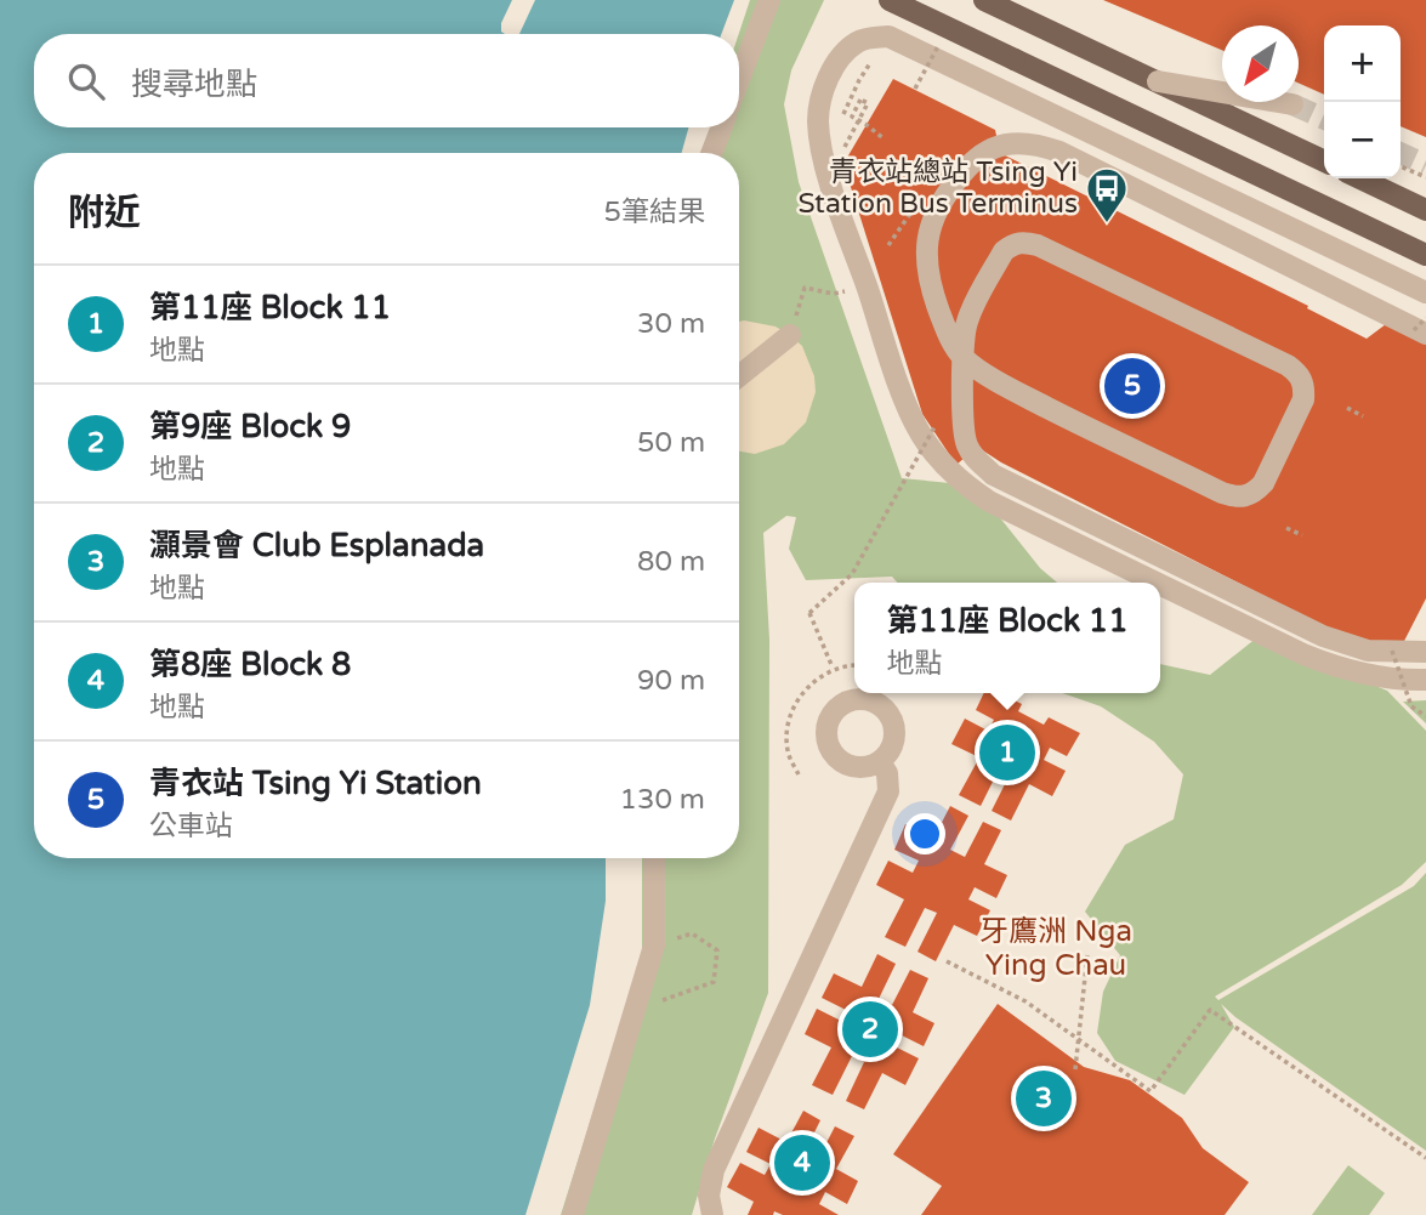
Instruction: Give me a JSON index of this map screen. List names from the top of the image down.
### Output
{
  "districts": ["牙鷹洲 Nga Ying Chau"],
  "places": {
    "bus stop": ["青衣站總站 Tsing Yi Station Bus Terminus"]
  },
  "north": "bottom left",
  "page": {
    "map_buttons": ["+", "−"],
    "search": "搜尋地點",
    "heading": ["附近", "5筆結果"],
    "list": [
      {
        "mark": "1",
        "name": "第11座 Block 11",
        "note": "地點",
        "value": "30 m"
      },
      {
        "mark": "2",
        "name": "第9座 Block 9",
        "note": "地點",
        "value": "50 m"
      },
      {
        "mark": "3",
        "name": "灝景會 Club Esplanada",
        "note": "地點",
        "value": "80 m"
      },
      {
        "mark": "4",
        "name": "第8座 Block 8",
        "note": "地點",
        "value": "90 m"
      },
      {
        "mark": "5",
        "name": "青衣站 Tsing Yi Station",
        "note": "公車站",
        "value": "130 m"
      }
    ],
    "pins": [
      "5",
      "1",
      "2",
      "3",
      "4"
    ],
    "popup": ["第11座 Block 11", "地點"]
  }
}
